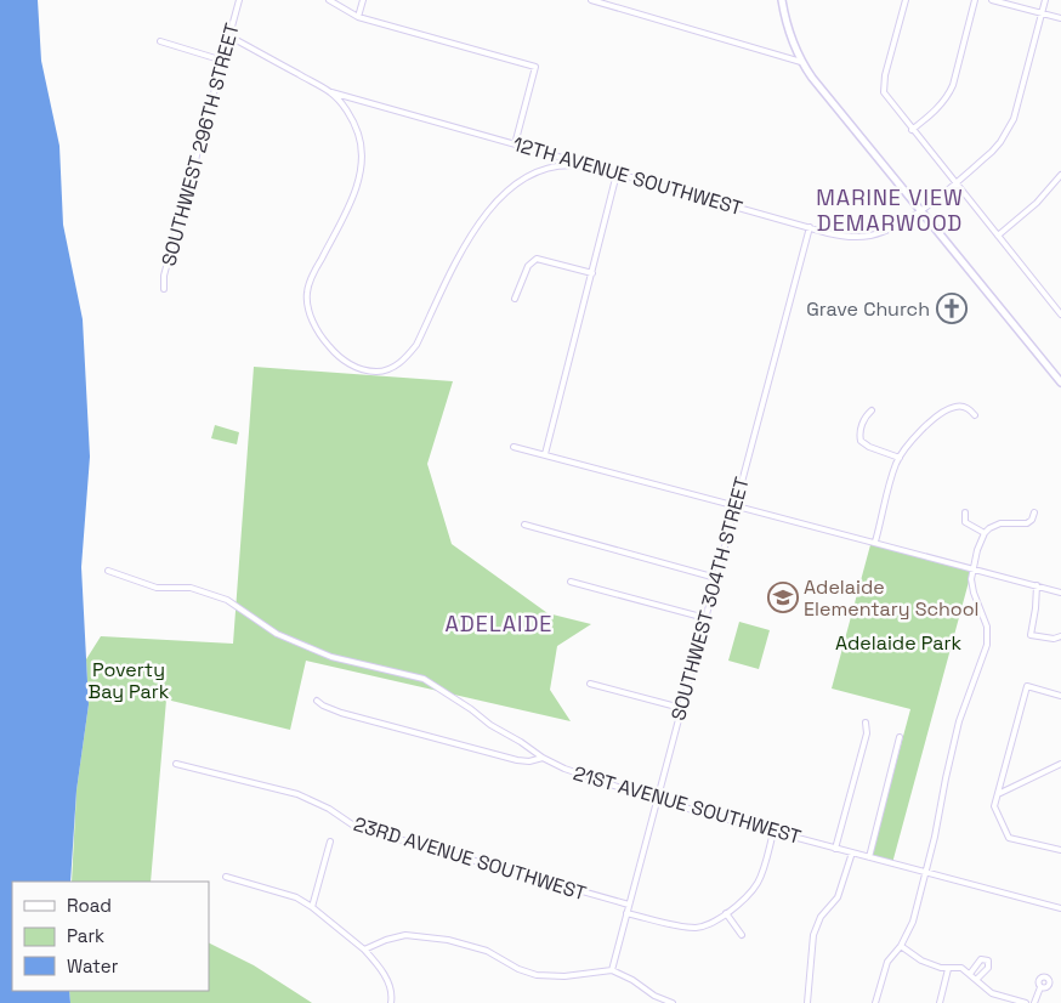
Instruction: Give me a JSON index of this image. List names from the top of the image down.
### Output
{
  "streets": {
    "street": [
      "SOUTHWEST 296TH STREET",
      "12TH AVENUE SOUTHWEST",
      "SOUTHWEST 304TH STREET",
      "21ST AVENUE SOUTHWEST",
      "23RD AVENUE SOUTHWEST"
    ]
  },
  "crossings": [
    ["12TH AVENUE SOUTHWEST", "SOUTHWEST 304TH STREET"],
    ["SOUTHWEST 304TH STREET", "21ST AVENUE SOUTHWEST"],
    ["SOUTHWEST 304TH STREET", "23RD AVENUE SOUTHWEST"]
  ],
  "districts": ["MARINE VIEW DEMARWOOD", "ADELAIDE"],
  "parks": ["Adelaide Park", "Poverty Bay Park"],
  "places": {
    "church": ["Grave Church"],
    "school or university": ["Adelaide Elementary School"]
  },
  "legend": ["Road", "Park", "Water"]
}
